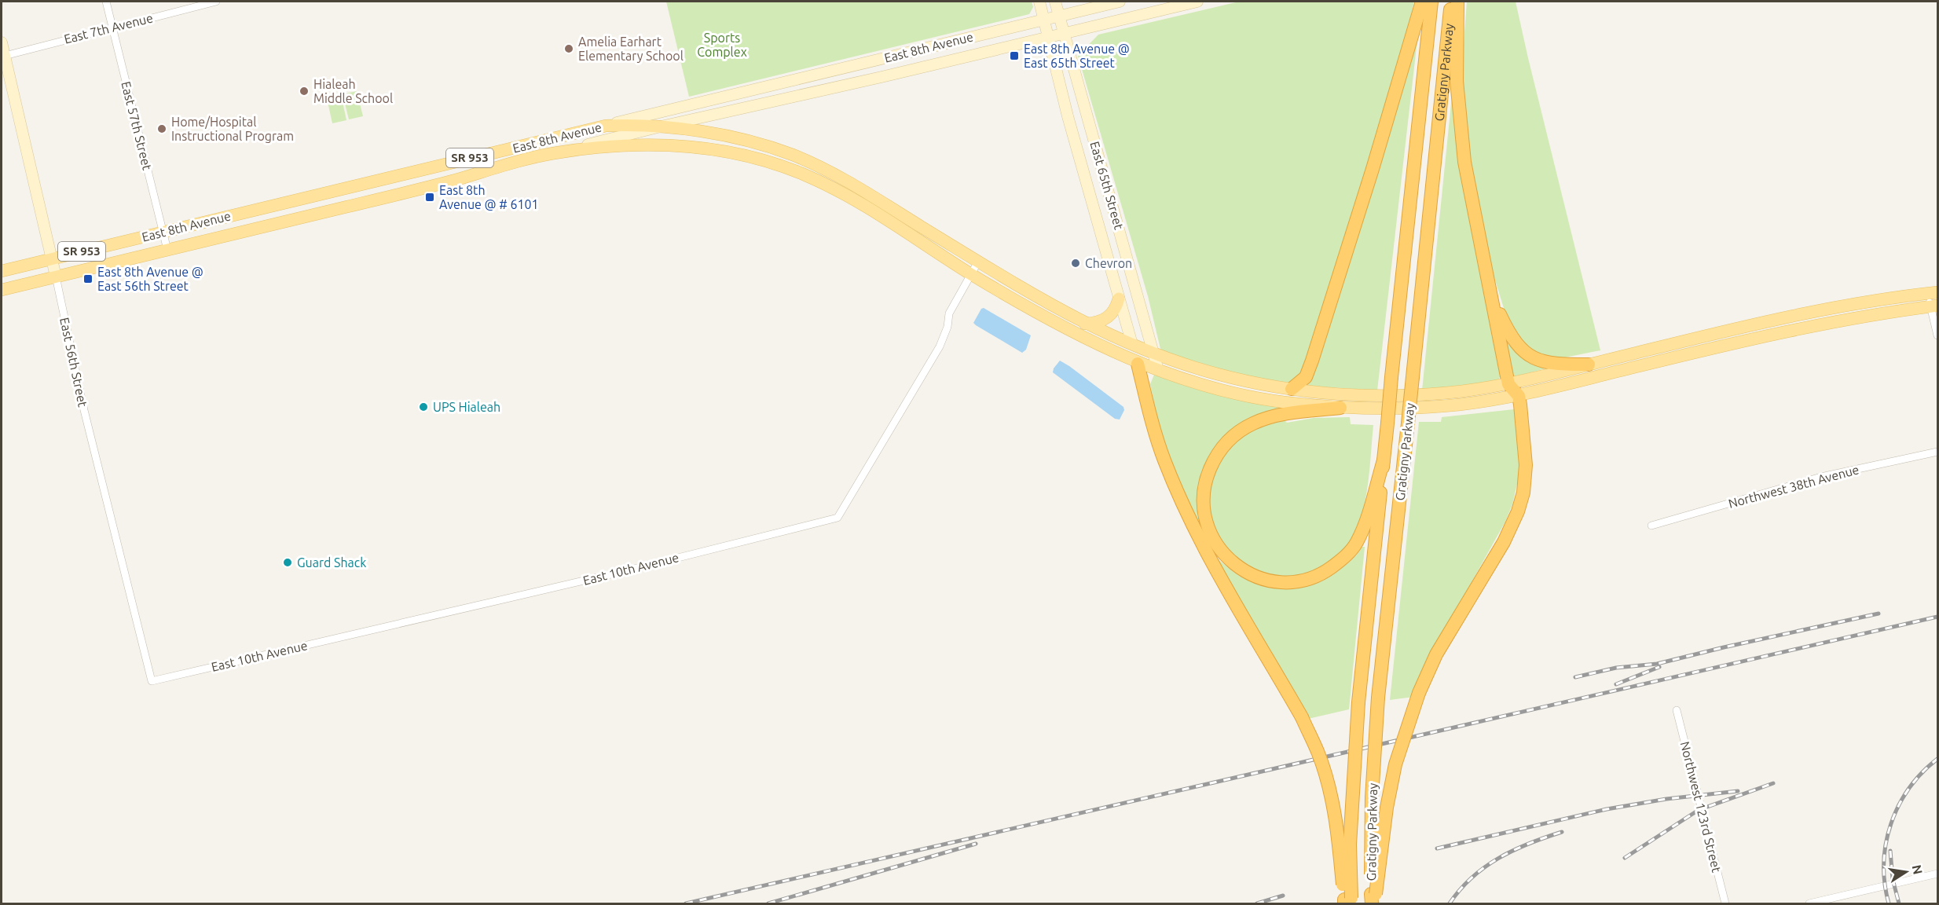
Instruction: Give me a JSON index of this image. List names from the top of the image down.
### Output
{
  "streets": {
    "highway": ["Gratigny Parkway"],
    "main road": [
      "East 8th Avenue",
      "SR 953",
      "East 65th Street",
      "East 56th Street"
    ],
    "street": [
      "East 7th Avenue",
      "East 57th Street",
      "Northwest 38th Avenue",
      "East 10th Avenue",
      "Northwest 123rd Street"
    ]
  },
  "crossings": [
    ["East 7th Avenue", "East 57th Street"],
    ["East 7th Avenue", "East 56th Street"],
    ["East 8th Avenue", "East 57th Street"],
    ["East 8th Avenue", "SR 953"],
    ["East 8th Avenue", "East 65th Street"],
    ["East 8th Avenue", "East 56th Street"],
    ["SR 953", "East 65th Street"],
    ["East 56th Street", "East 10th Avenue"]
  ],
  "parks": ["Sports Complex"],
  "places": {
    "other": [
      "Amelia Earhart Elementary School",
      "Hialeah Middle School",
      "Home/Hospital Instructional Program",
      "Chevron",
      "UPS Hialeah",
      "Guard Shack"
    ],
    "transit": ["East 8th Avenue @ East 65th Street", "East 8th Avenue @ # 6101", "East 8th Avenue @ East 56th Street"]
  },
  "north": "right"
}
